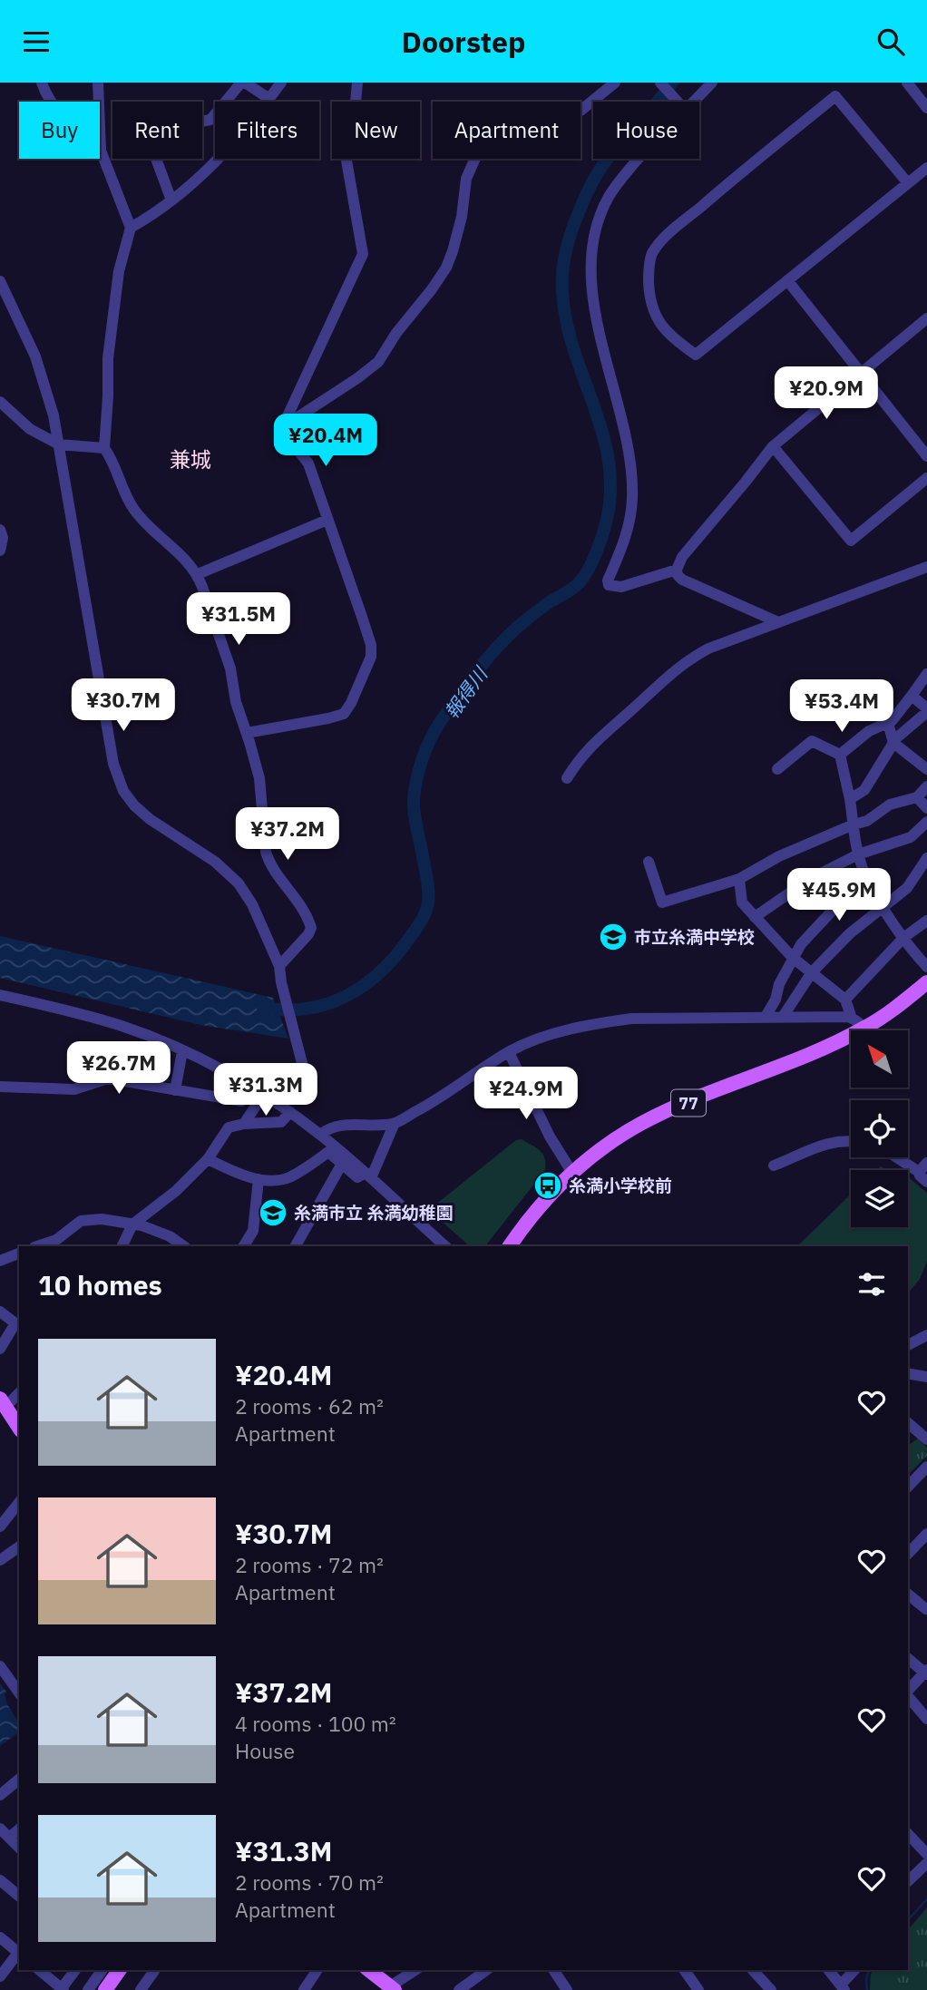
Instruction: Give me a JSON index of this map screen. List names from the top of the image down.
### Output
{
  "streets": {
    "main road": ["77"]
  },
  "districts": ["兼城"],
  "water": ["報得川"],
  "places": {
    "school or university": ["市立糸満中学校", "糸満市立 糸満幼稚園"],
    "bus stop": ["糸満小学校前"]
  },
  "north": "top left",
  "page": {
    "header": "Doorstep",
    "chip": [
      "Buy",
      "Rent",
      "Filters",
      "New",
      "Apartment",
      "House"
    ],
    "price": [
      "¥20.9M",
      "¥20.4M",
      "¥31.5M",
      "¥30.7M",
      "¥53.4M",
      "¥37.2M",
      "¥45.9M",
      "¥26.7M",
      "¥31.3M",
      "¥24.9M"
    ],
    "heading": "10 homes",
    "list": [
      {
        "name": "¥20.4M",
        "note": "2 rooms · 62 m² · Apartment"
      },
      {
        "name": "¥30.7M",
        "note": "2 rooms · 72 m² · Apartment"
      },
      {
        "name": "¥37.2M",
        "note": "4 rooms · 100 m² · House"
      },
      {
        "name": "¥31.3M",
        "note": "2 rooms · 70 m² · Apartment"
      }
    ]
  }
}
